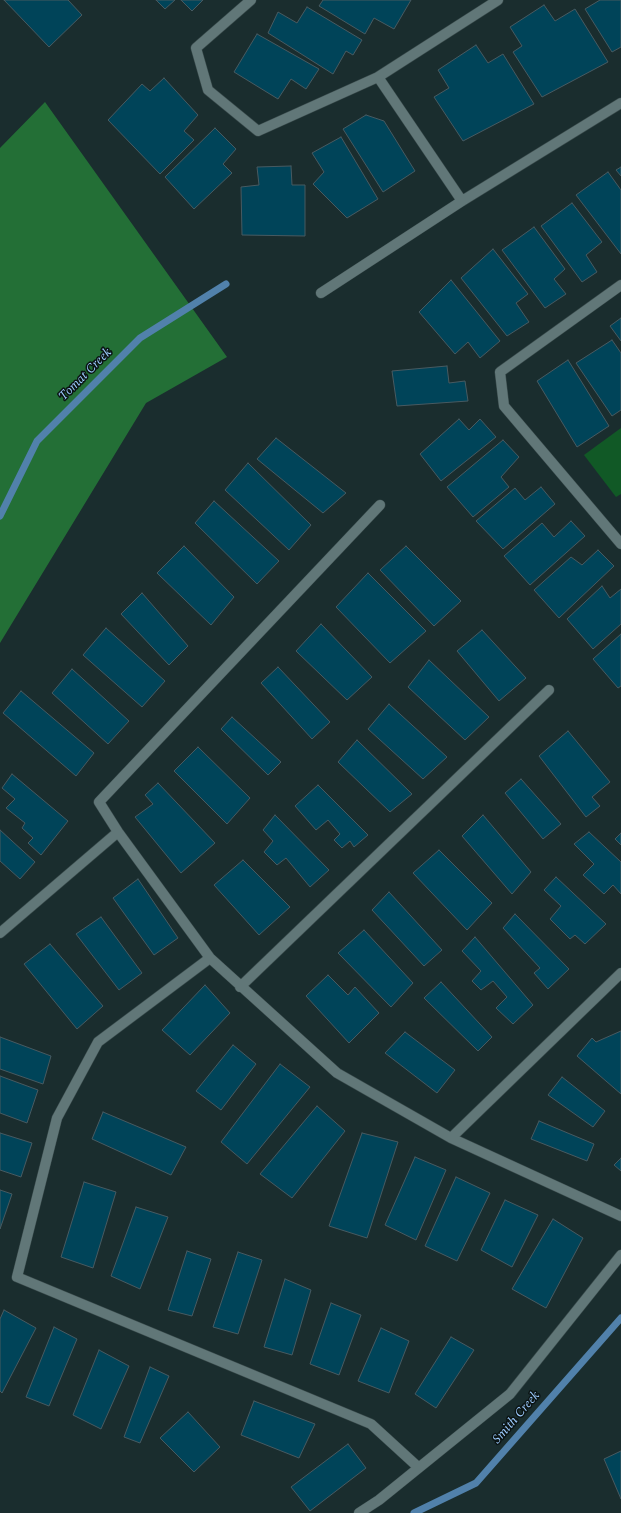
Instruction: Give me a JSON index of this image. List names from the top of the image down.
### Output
{
  "water": ["Tomat Creek", "Smith Creek"]
}
